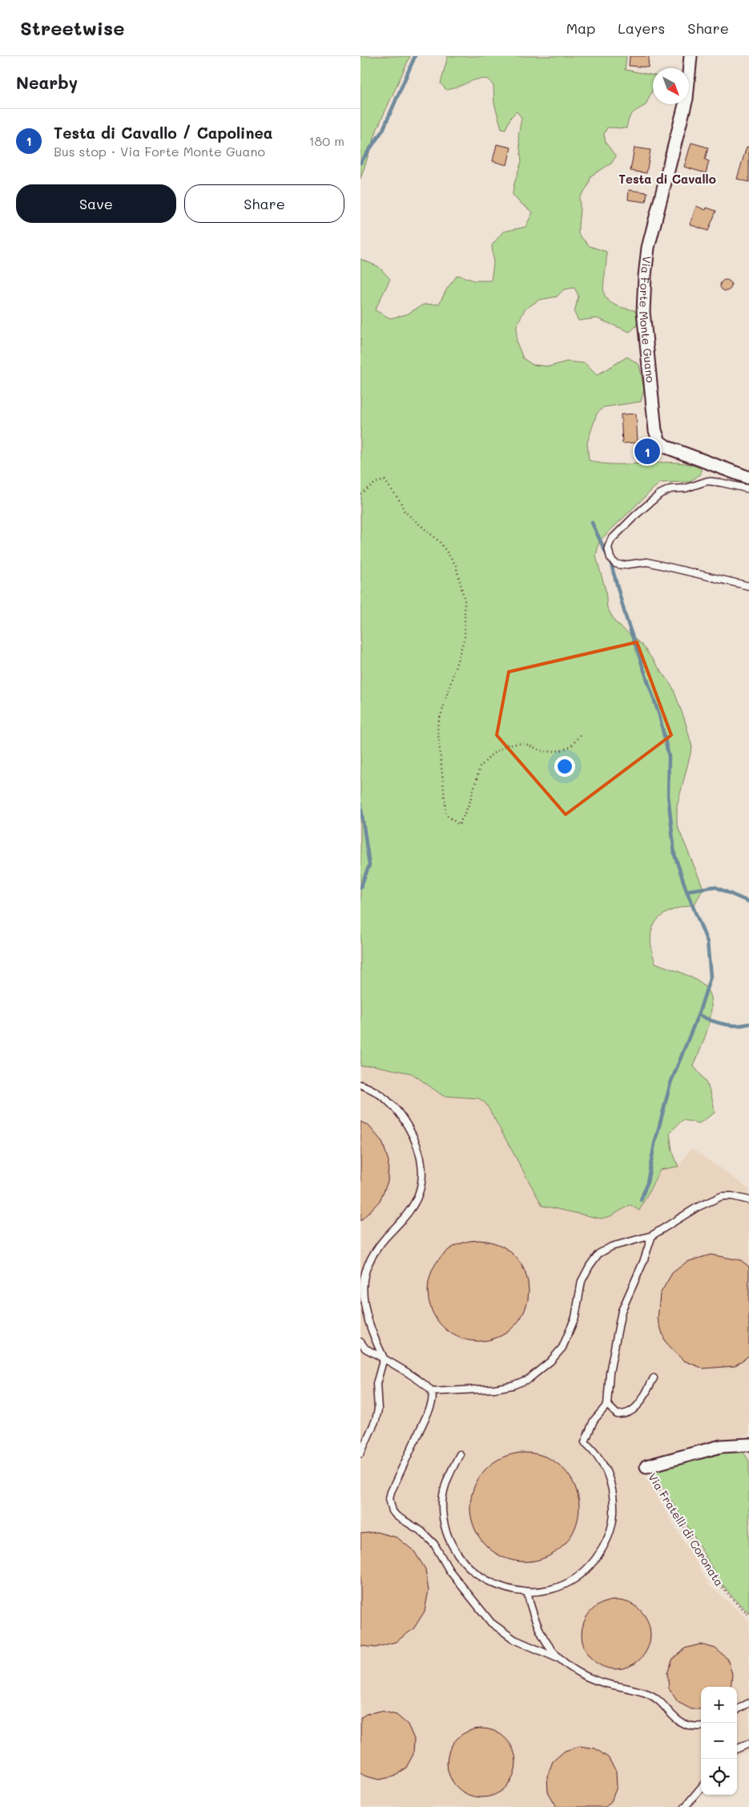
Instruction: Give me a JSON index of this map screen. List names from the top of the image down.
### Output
{
  "streets": {
    "street": ["Via Forte Monte Guano", "Via Fratelli di Coronata"]
  },
  "districts": ["Testa di Cavallo"],
  "north": "bottom right",
  "page": {
    "header": "Streetwise",
    "nav": ["Map", "Layers", "Share"],
    "heading": "Nearby",
    "list": [
      {
        "mark": "1",
        "name": "Testa di Cavallo / Capolinea",
        "note": "Bus stop · Via Forte Monte Guano",
        "value": "180 m"
      }
    ],
    "buttons": ["Save", "Share"],
    "pins": "1",
    "map_buttons": ["+", "−"]
  }
}
